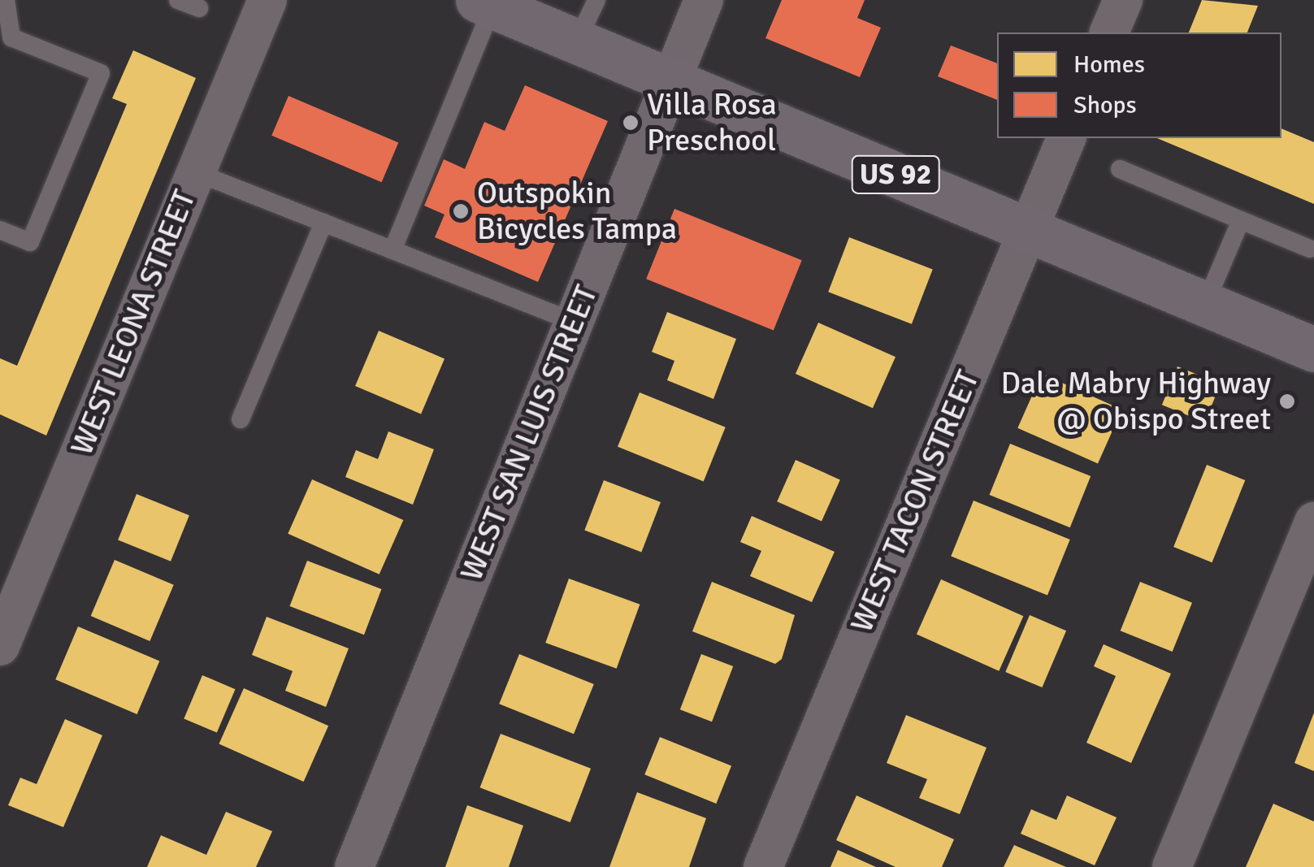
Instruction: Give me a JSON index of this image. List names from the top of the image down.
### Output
{
  "streets": {
    "main road": ["US 92"],
    "street": ["WEST LEONA STREET", "WEST SAN LUIS STREET", "WEST TACON STREET"]
  },
  "crossings": [
    ["US 92", "WEST SAN LUIS STREET"],
    ["US 92", "WEST TACON STREET"]
  ],
  "places": ["Villa Rosa Preschool", "Outspokin Bicycles Tampa", "Dale Mabry Highway @ Obispo Street"],
  "legend": ["Homes", "Shops"]
}
